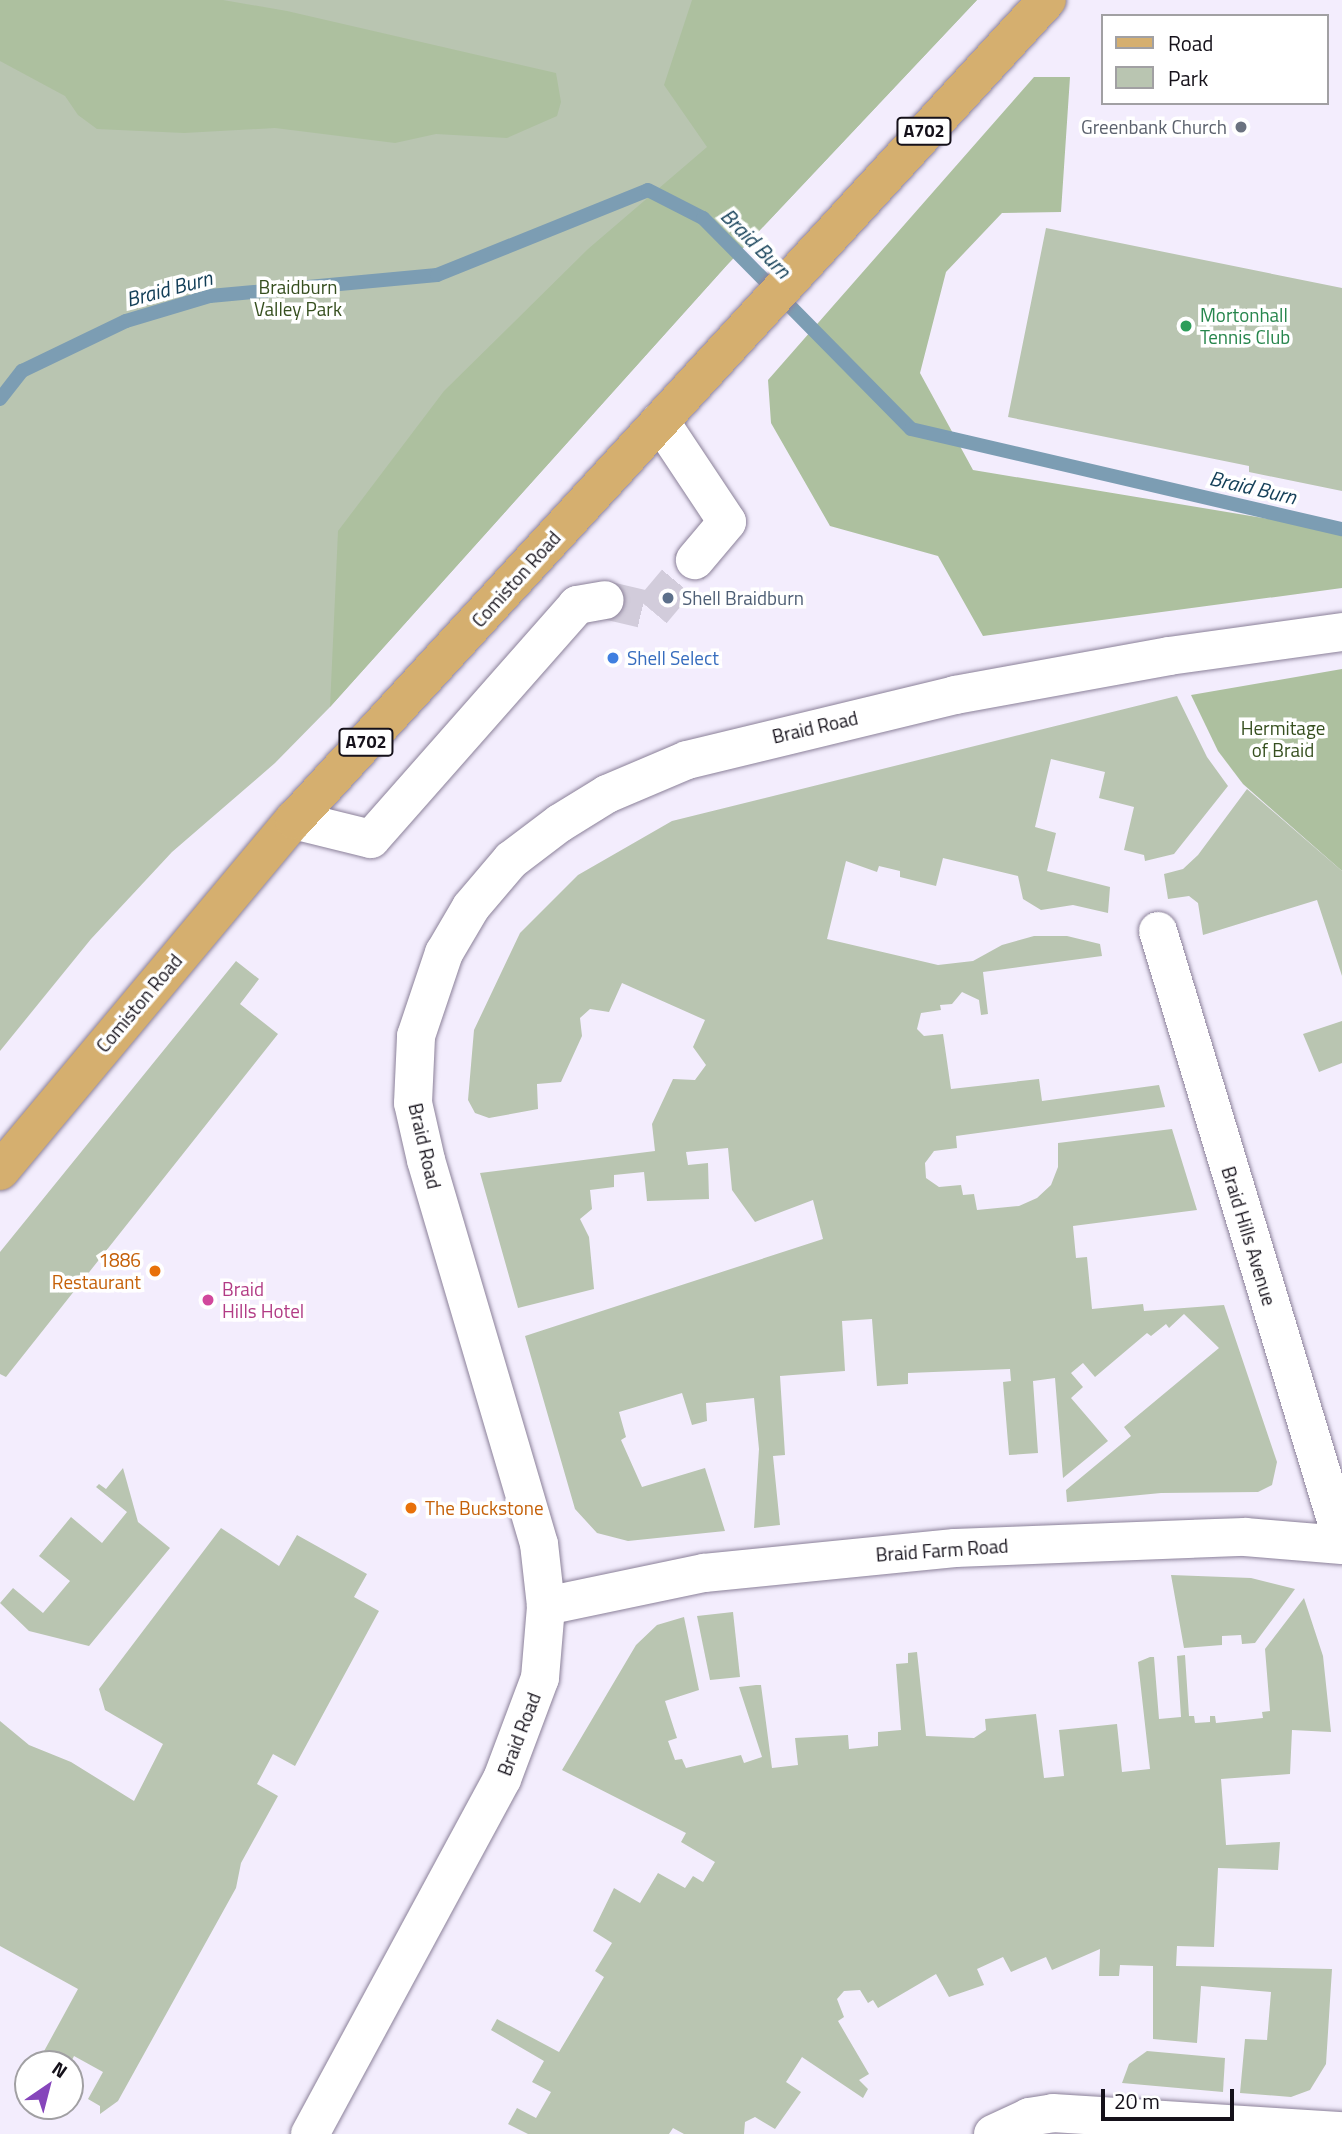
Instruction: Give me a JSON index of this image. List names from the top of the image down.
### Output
{
  "streets": {
    "main road": ["A702", "Comiston Road"],
    "street": ["Braid Road", "Braid Hills Avenue", "Braid Farm Road"]
  },
  "crossings": [
    ["Braid Road", "Braid Farm Road"]
  ],
  "water": ["Braid Burn"],
  "parks": ["Braidburn Valley Park", "Hermitage of Braid"],
  "places": [
    "Greenbank Church",
    "Mortonhall Tennis Club",
    "Shell Braidburn",
    "Shell Select",
    "1886 Restaurant",
    "Braid Hills Hotel",
    "The Buckstone"
  ],
  "legend": ["Road", "Park"],
  "scale_bar": "20 m",
  "north": "top right"
}
